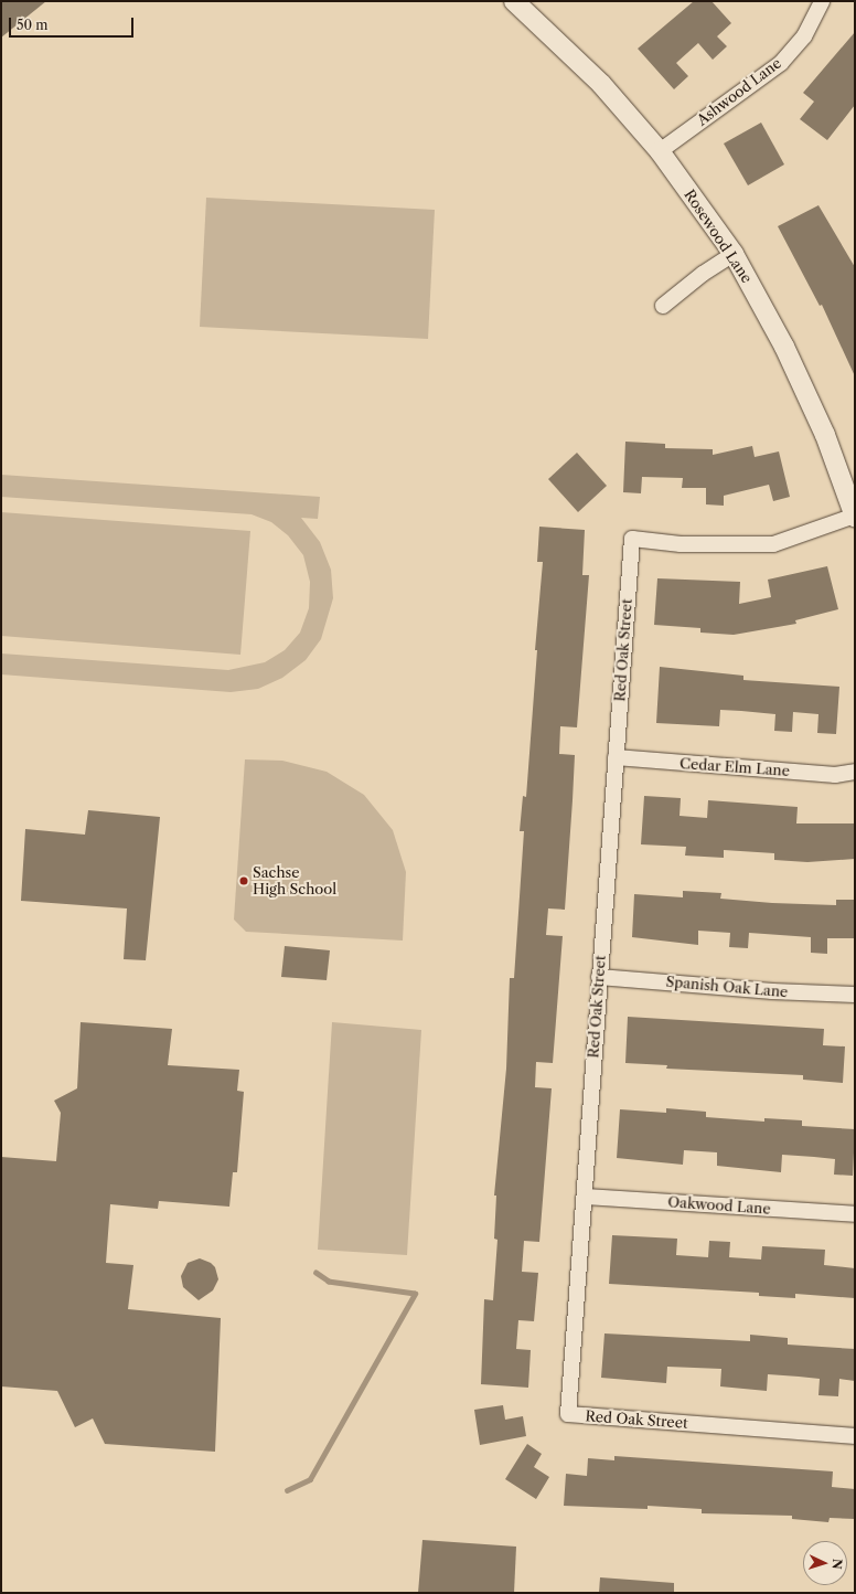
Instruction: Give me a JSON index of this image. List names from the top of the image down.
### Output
{
  "streets": {
    "street": [
      "Ashwood Lane",
      "Rosewood Lane",
      "Red Oak Street",
      "Cedar Elm Lane",
      "Spanish Oak Lane",
      "Oakwood Lane"
    ]
  },
  "crossings": [
    ["Ashwood Lane", "Rosewood Lane"],
    ["Rosewood Lane", "Red Oak Street"],
    ["Red Oak Street", "Cedar Elm Lane"],
    ["Red Oak Street", "Spanish Oak Lane"],
    ["Red Oak Street", "Oakwood Lane"]
  ],
  "places": ["Sachse High School"],
  "scale_bar": "50 m",
  "north": "right"
}
